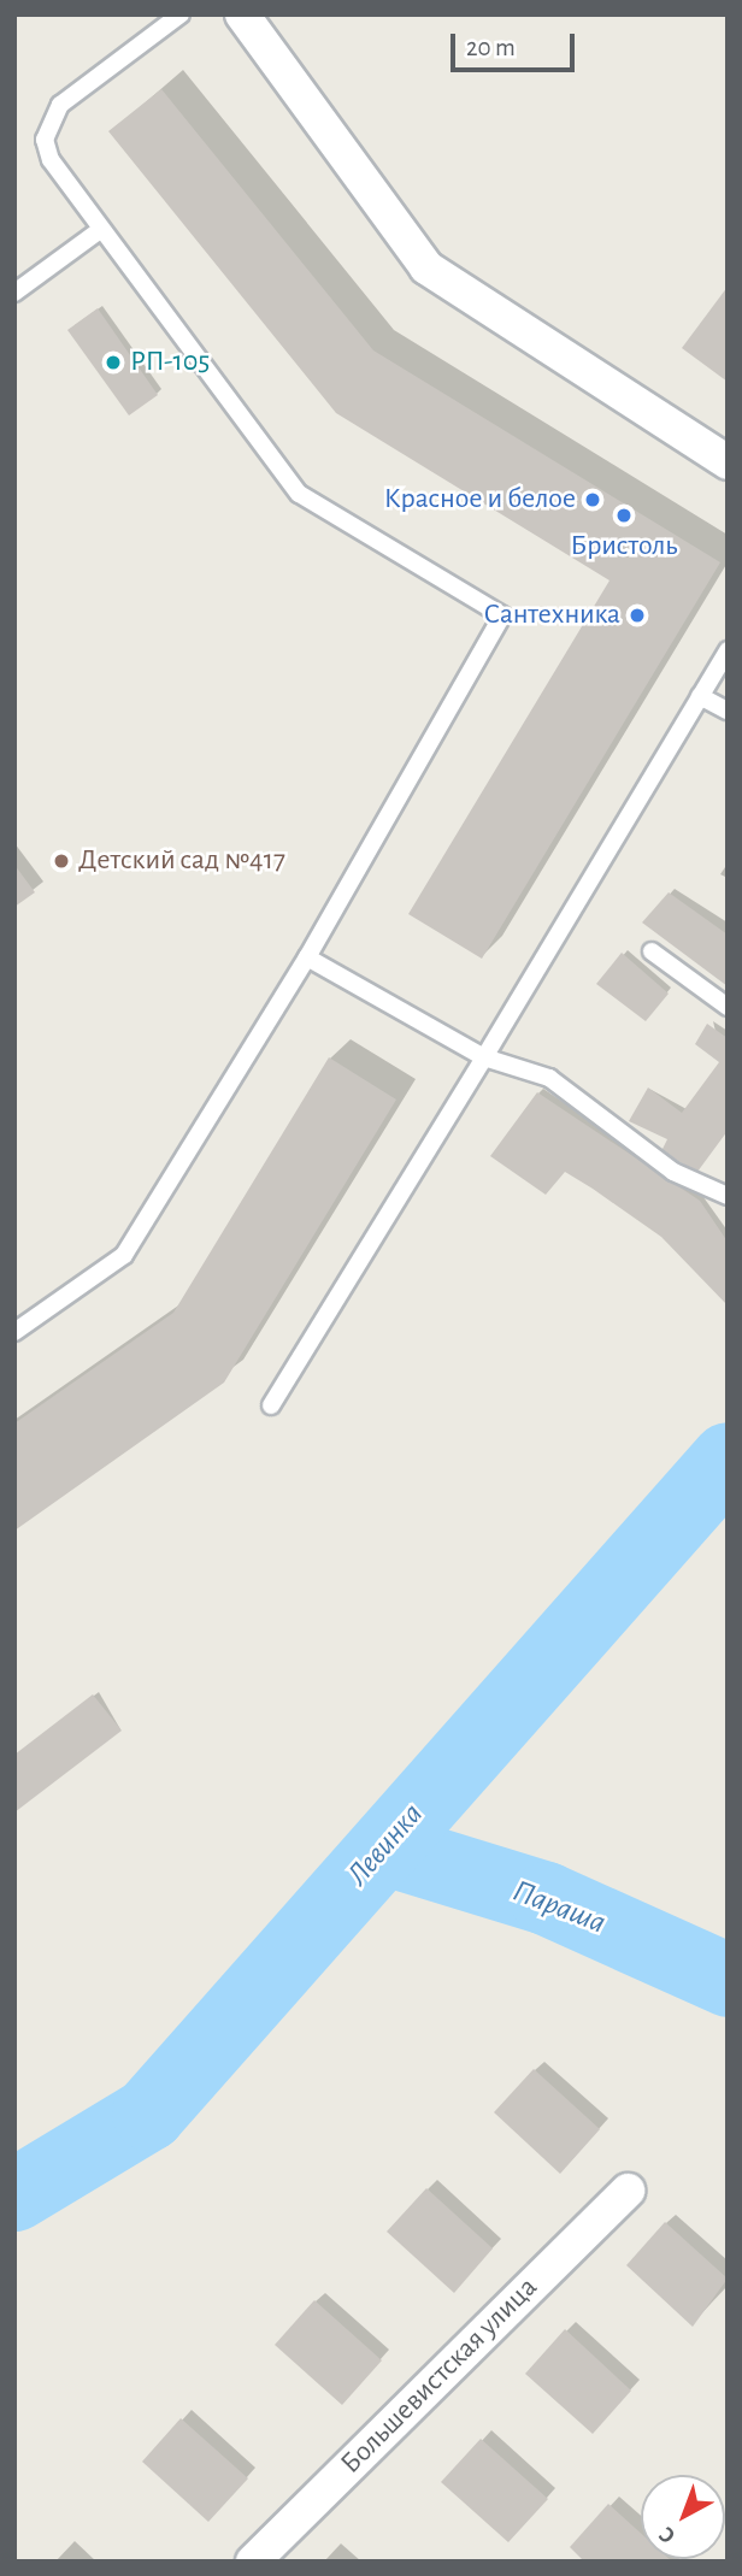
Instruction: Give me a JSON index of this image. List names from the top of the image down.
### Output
{
  "streets": {
    "street": ["Большевистская улица"]
  },
  "water": ["Левинка", "Параша"],
  "places": [
    "РП-105",
    "Красное и белое",
    "Бристоль",
    "Сантехника",
    "Детский сад №417"
  ],
  "scale_bar": "20 m",
  "north": "bottom left"
}
